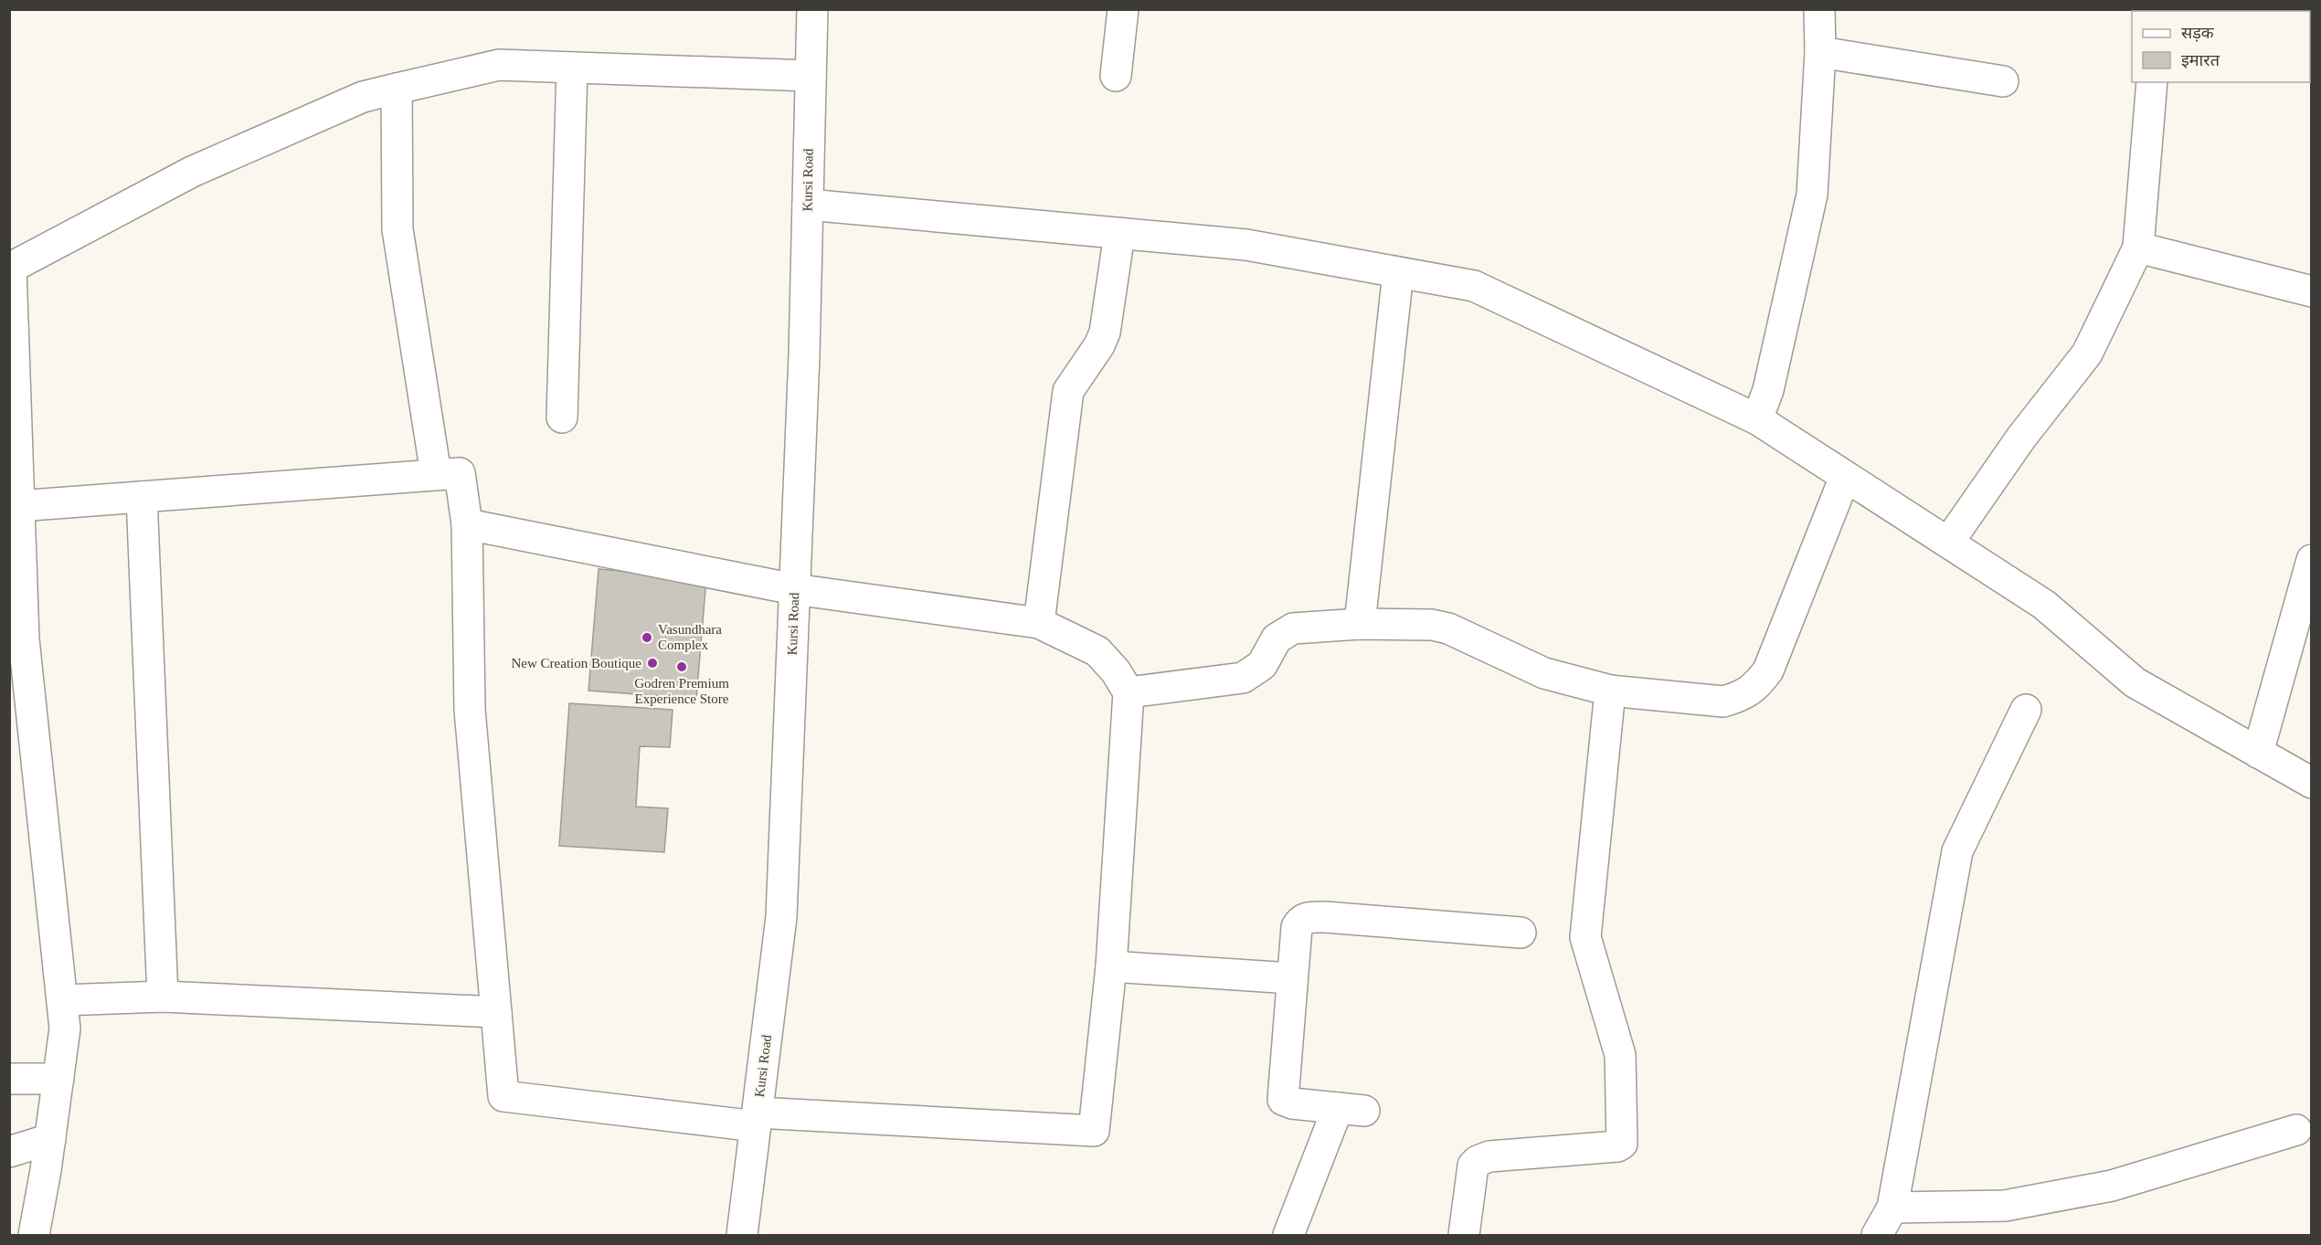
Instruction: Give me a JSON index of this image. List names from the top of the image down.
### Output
{
  "streets": {
    "street": ["Kursi Road"]
  },
  "places": ["Vasundhara Complex", "New Creation Boutique", "Godren Premium Experience Store"],
  "legend": ["सड़क", "इमारत"]
}
